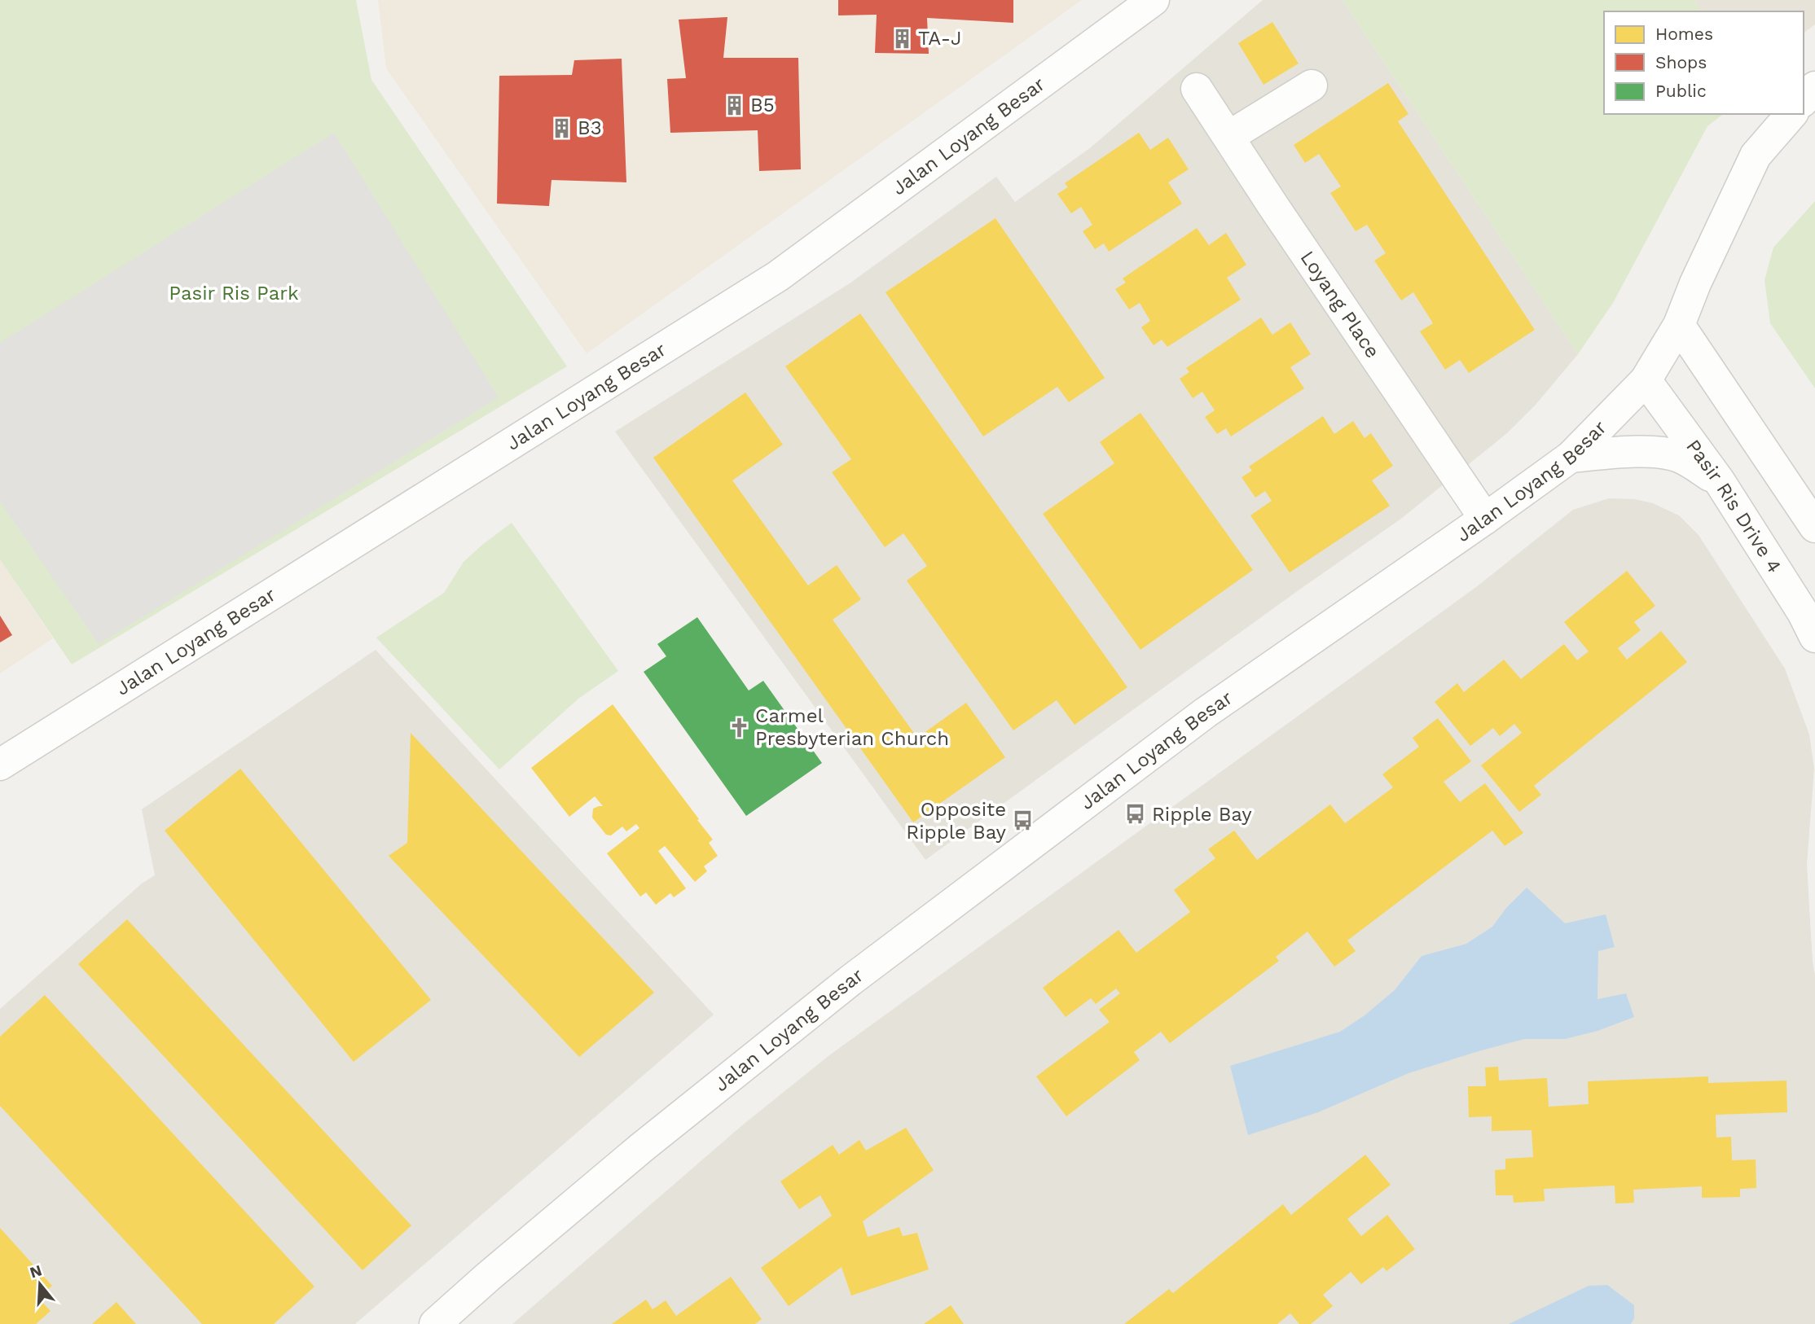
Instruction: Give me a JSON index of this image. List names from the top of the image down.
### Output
{
  "streets": {
    "street": ["Jalan Loyang Besar", "Loyang Place", "Pasir Ris Drive 4"]
  },
  "crossings": [
    ["Jalan Loyang Besar", "Loyang Place"],
    ["Jalan Loyang Besar", "Pasir Ris Drive 4"]
  ],
  "parks": ["Pasir Ris Park"],
  "places": {
    "building": ["TA-J", "B5", "B3"],
    "church": ["Carmel Presbyterian Church"],
    "bus stop": ["Ripple Bay", "Opposite Ripple Bay"]
  },
  "legend": ["Homes", "Shops", "Public"],
  "north": "top"
}
